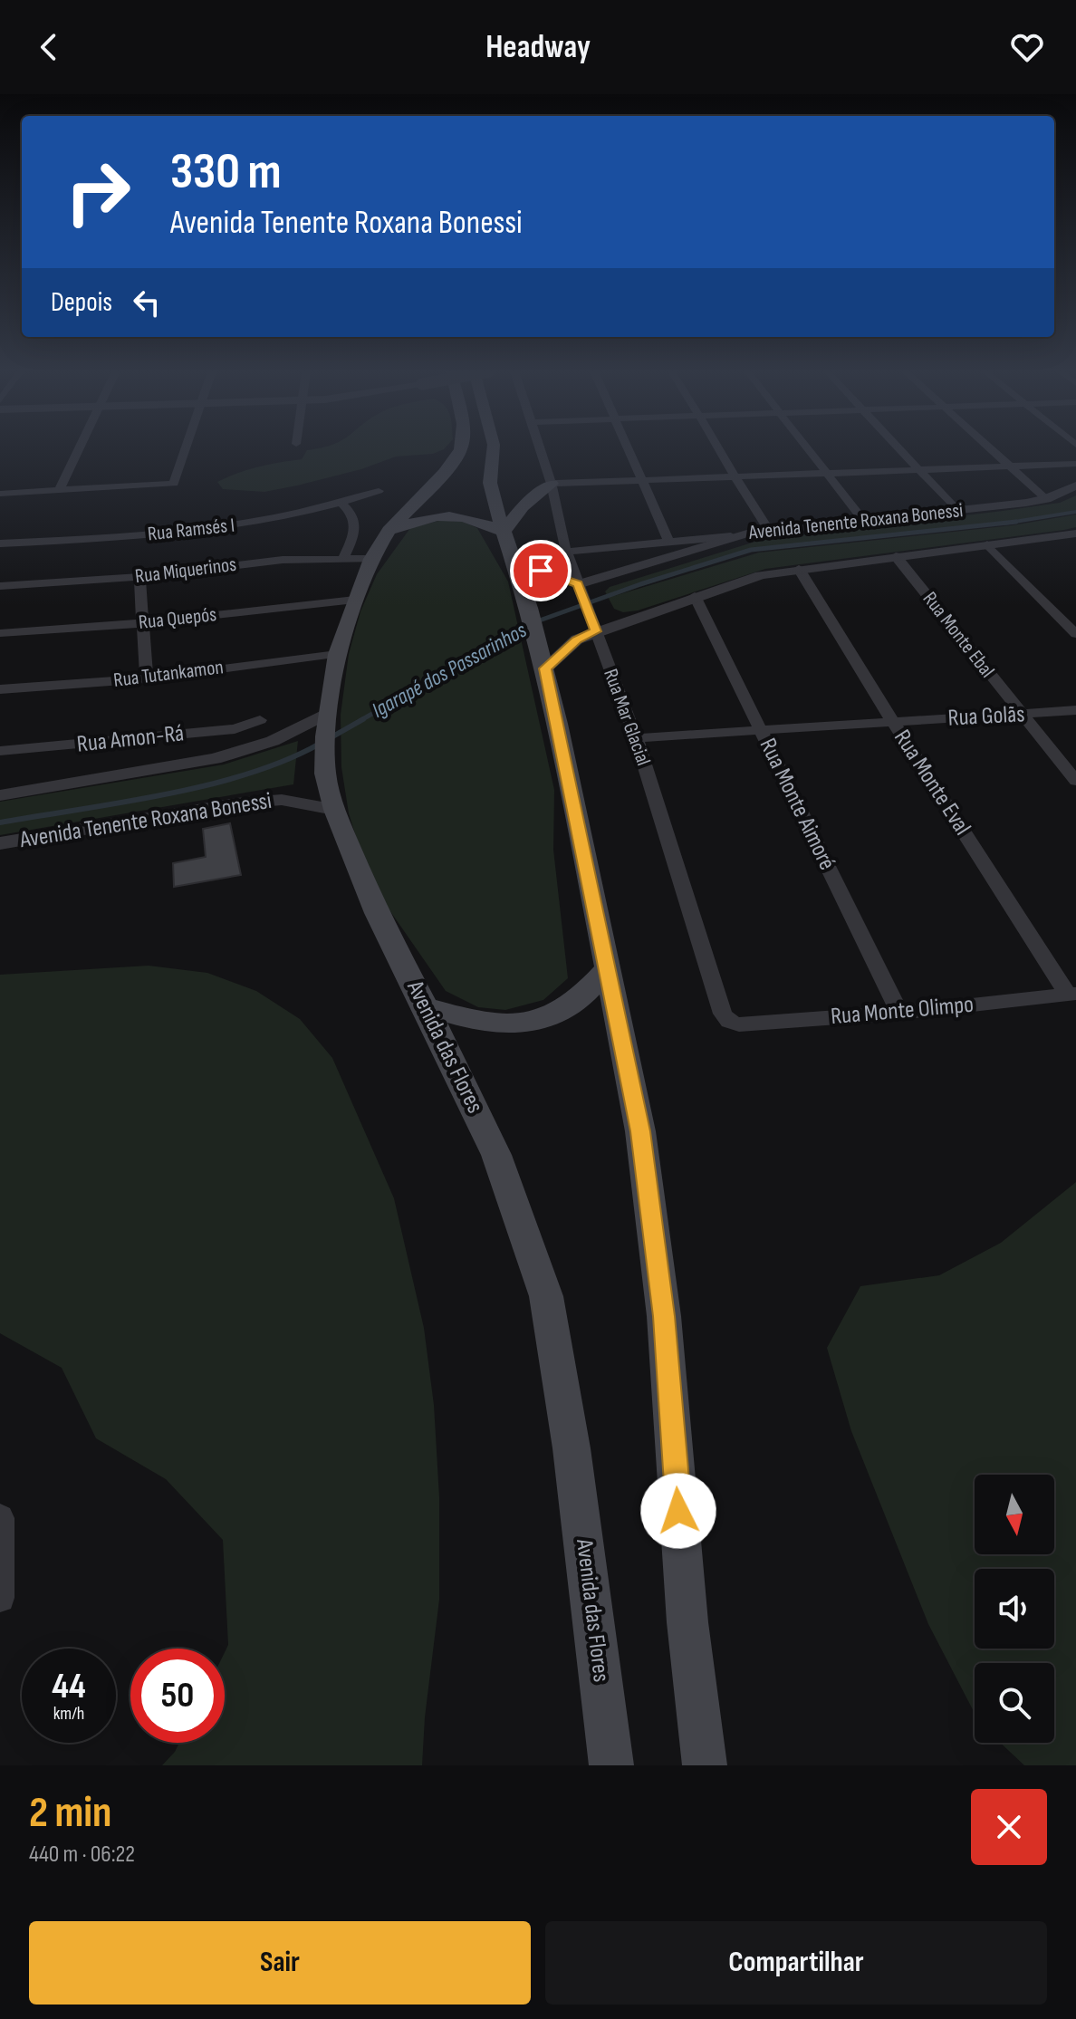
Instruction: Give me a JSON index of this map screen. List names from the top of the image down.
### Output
{
  "streets": {
    "main road": ["Avenida das Flores"],
    "street": [
      "Avenida Tenente Roxana Bonessi",
      "Rua Ramsés I",
      "Rua Miquerinos",
      "Rua Quepós",
      "Rua Monte Ebal",
      "Rua Tutankamon",
      "Rua Golãs",
      "Rua Mar Glacial",
      "Rua Amon-Rá",
      "Rua Monte Eval",
      "Rua Monte Aimoré",
      "Rua Monte Olimpo"
    ]
  },
  "crossings": [
    ["Avenida Tenente Roxana Bonessi", "Rua Monte Ebal"],
    ["Avenida Tenente Roxana Bonessi", "Rua Mar Glacial"],
    ["Avenida Tenente Roxana Bonessi", "Rua Monte Eval"],
    ["Avenida Tenente Roxana Bonessi", "Rua Monte Aimoré"],
    ["Avenida Tenente Roxana Bonessi", "Avenida das Flores"],
    ["Rua Miquerinos", "Avenida das Flores"],
    ["Rua Quepós", "Avenida das Flores"],
    ["Rua Monte Ebal", "Rua Golãs"],
    ["Rua Tutankamon", "Avenida das Flores"],
    ["Rua Golãs", "Rua Mar Glacial"],
    ["Rua Golãs", "Rua Monte Eval"],
    ["Rua Golãs", "Rua Monte Aimoré"],
    ["Rua Mar Glacial", "Rua Monte Olimpo"],
    ["Rua Monte Eval", "Rua Monte Olimpo"],
    ["Rua Monte Aimoré", "Rua Monte Olimpo"]
  ],
  "water": ["Igarapé dos Passarinhos"],
  "north": "bottom",
  "page": {
    "header": "Headway",
    "turn": ["330 m", "Avenida Tenente Roxana Bonessi"],
    "then": "Depois",
    "speed": "44 km/h",
    "limit": "50",
    "heading": ["2 min", "440 m · 06:22"],
    "buttons": ["Sair", "Compartilhar"]
  }
}
